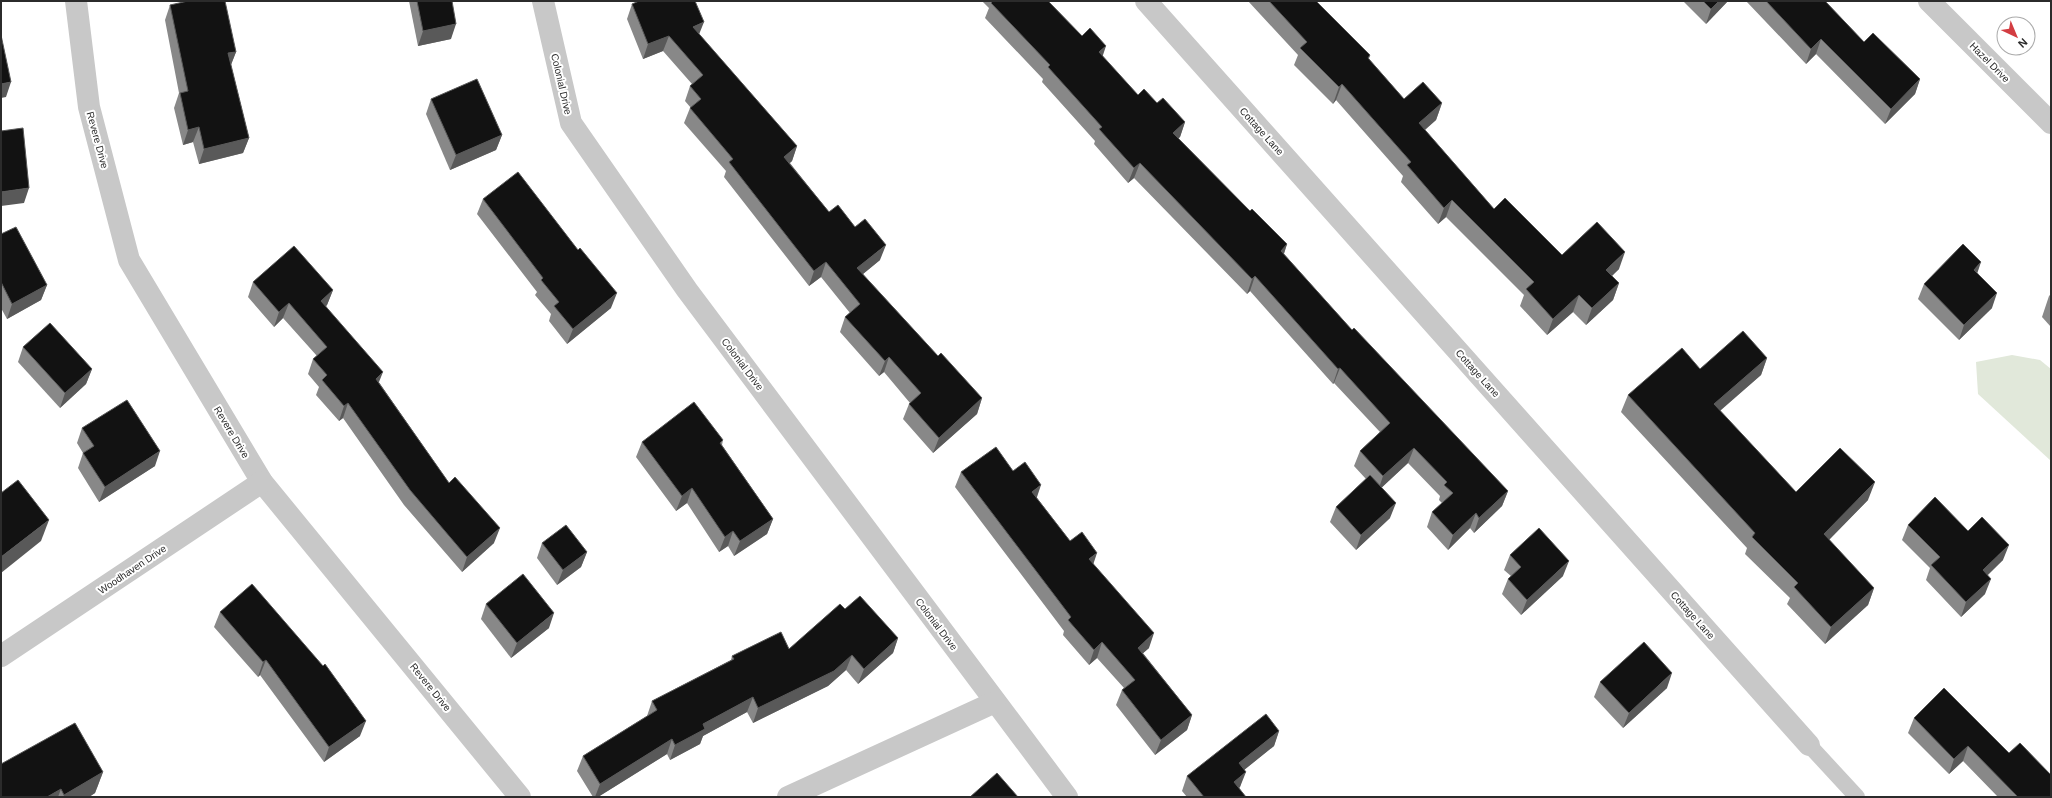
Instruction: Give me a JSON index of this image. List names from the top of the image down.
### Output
{
  "streets": {
    "street": [
      "Hazel Drive",
      "Colonial Drive",
      "Cottage Lane",
      "Revere Drive",
      "Woodhaven Drive"
    ]
  },
  "crossings": [
    ["Revere Drive", "Woodhaven Drive"]
  ],
  "north": "bottom right"
}
